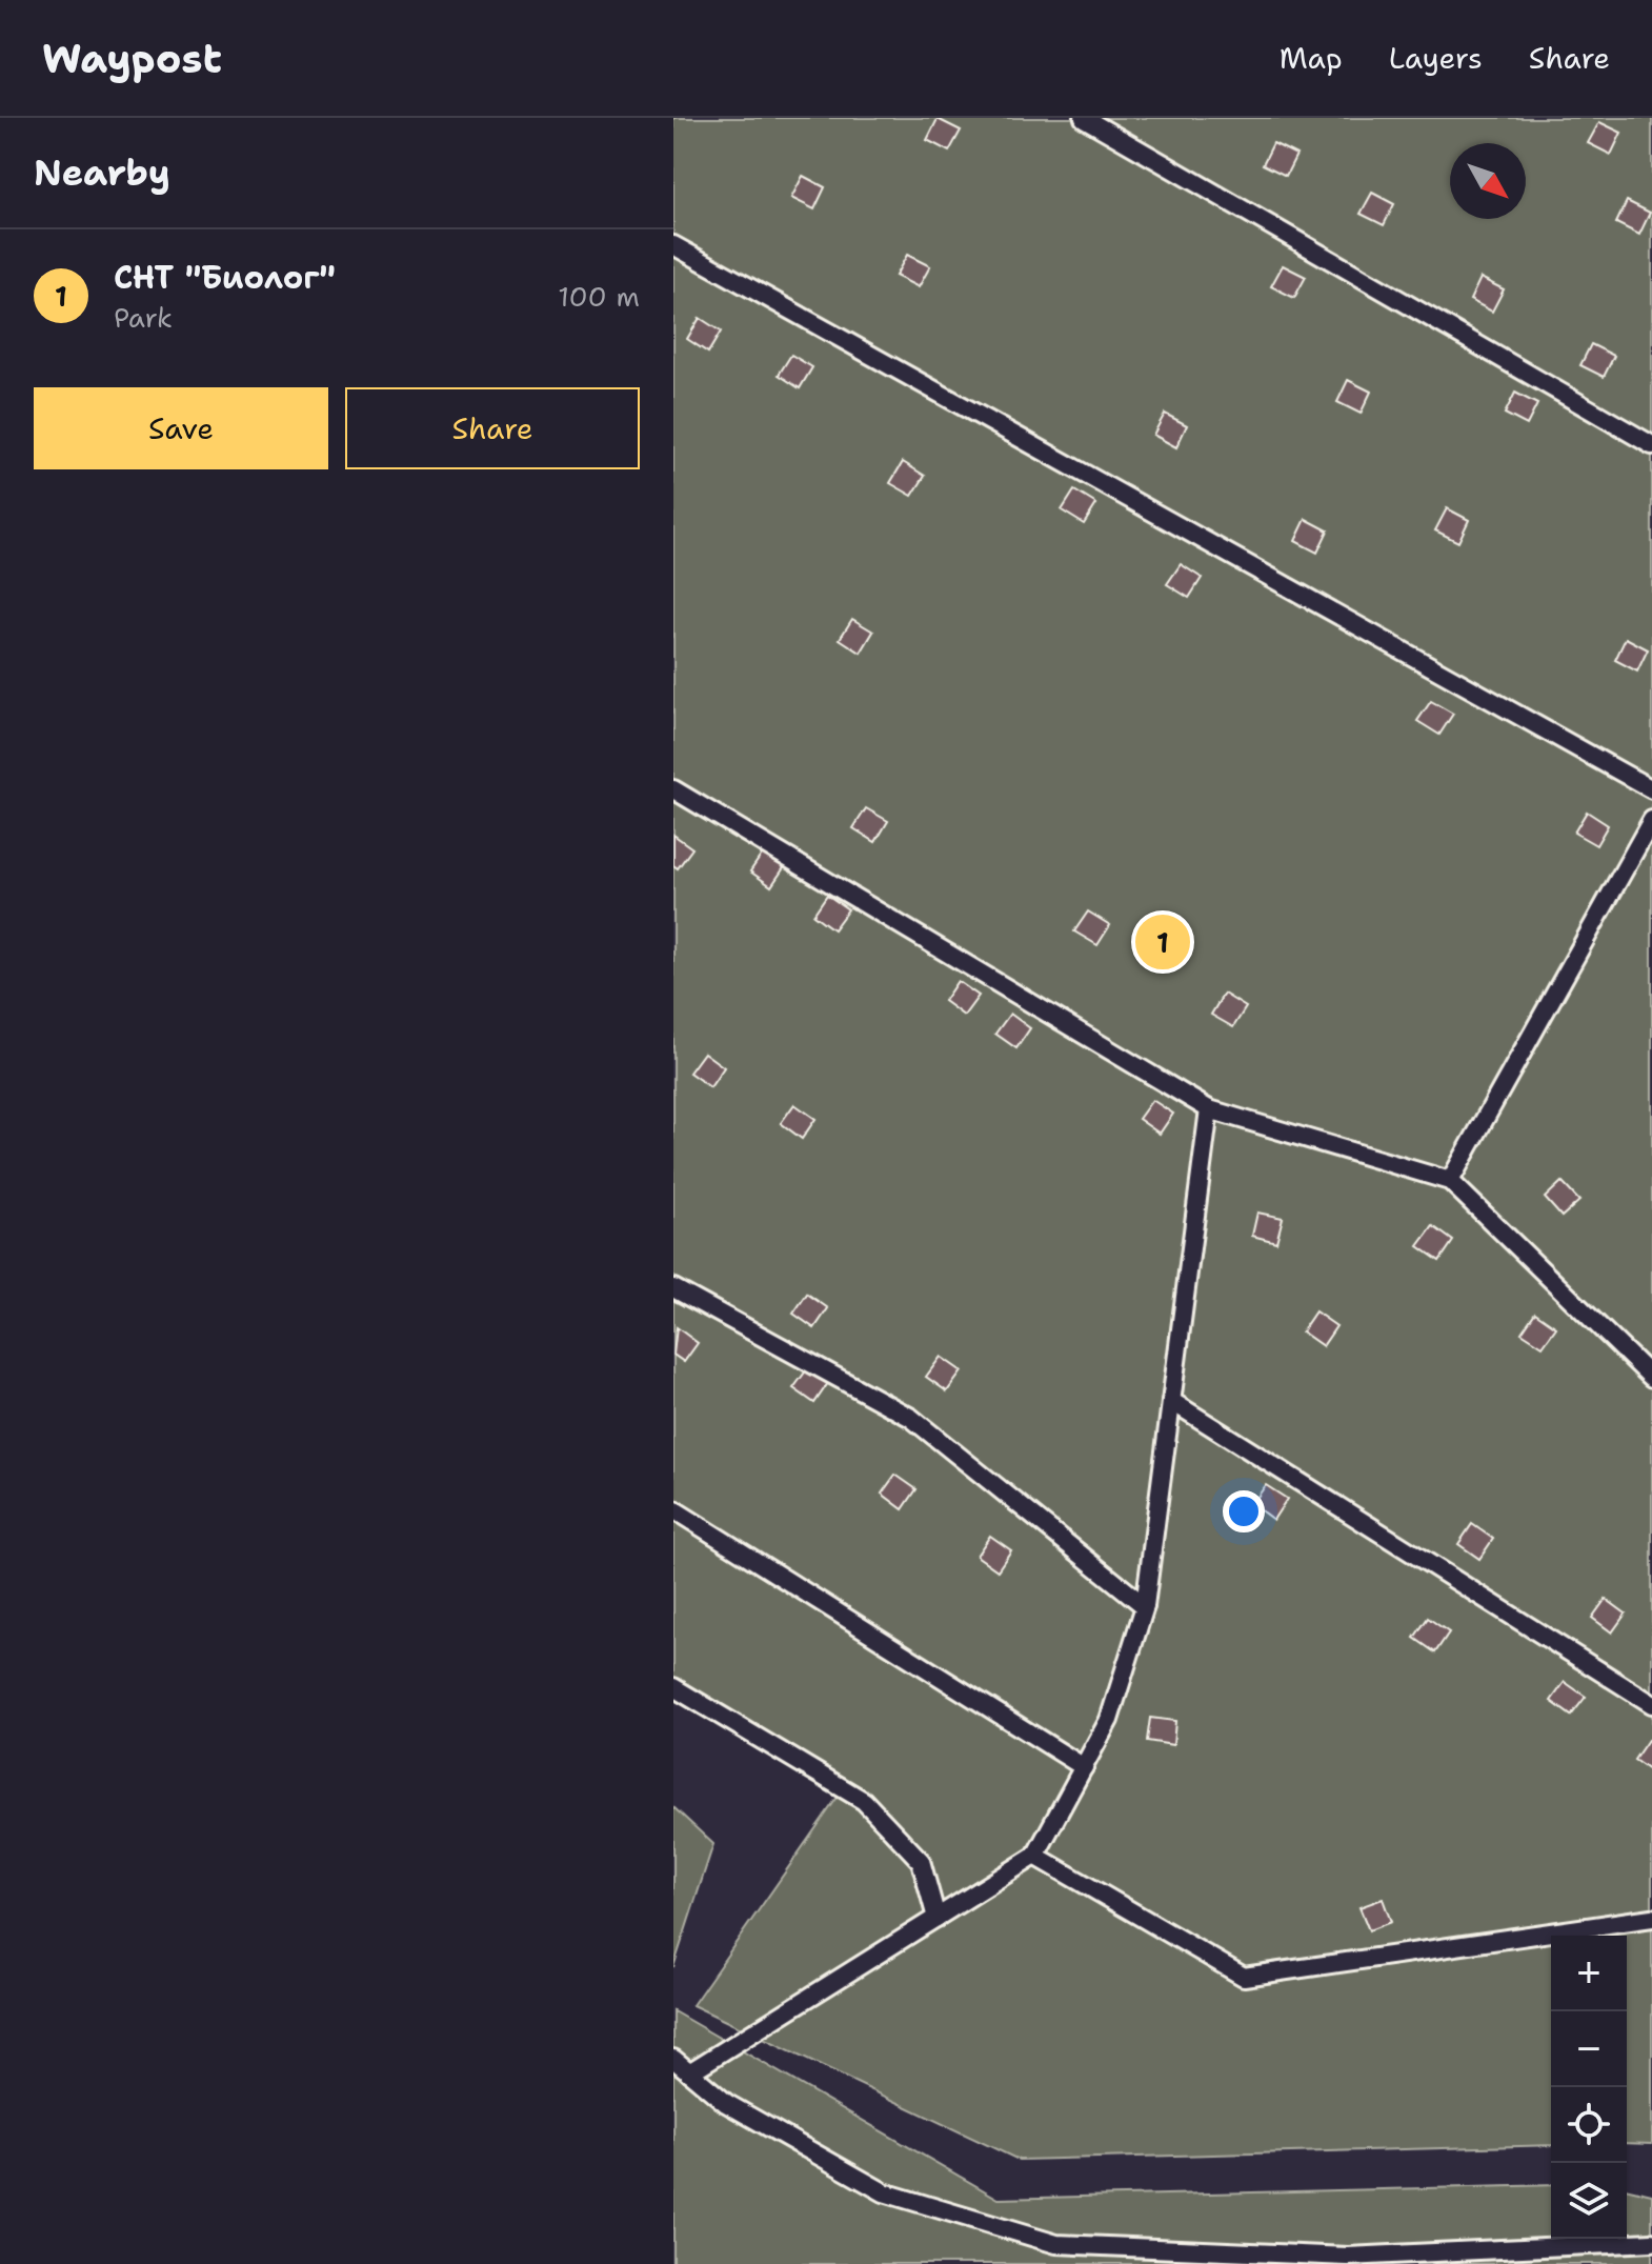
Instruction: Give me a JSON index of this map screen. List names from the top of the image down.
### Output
{
  "north": "bottom right",
  "page": {
    "header": "Waypost",
    "nav": ["Map", "Layers", "Share"],
    "heading": "Nearby",
    "list": [
      {
        "mark": "1",
        "name": "СНТ \"Биолог\"",
        "note": "Park",
        "value": "100 m"
      }
    ],
    "buttons": ["Save", "Share"],
    "pins": "1",
    "map_buttons": ["+", "−"]
  }
}
